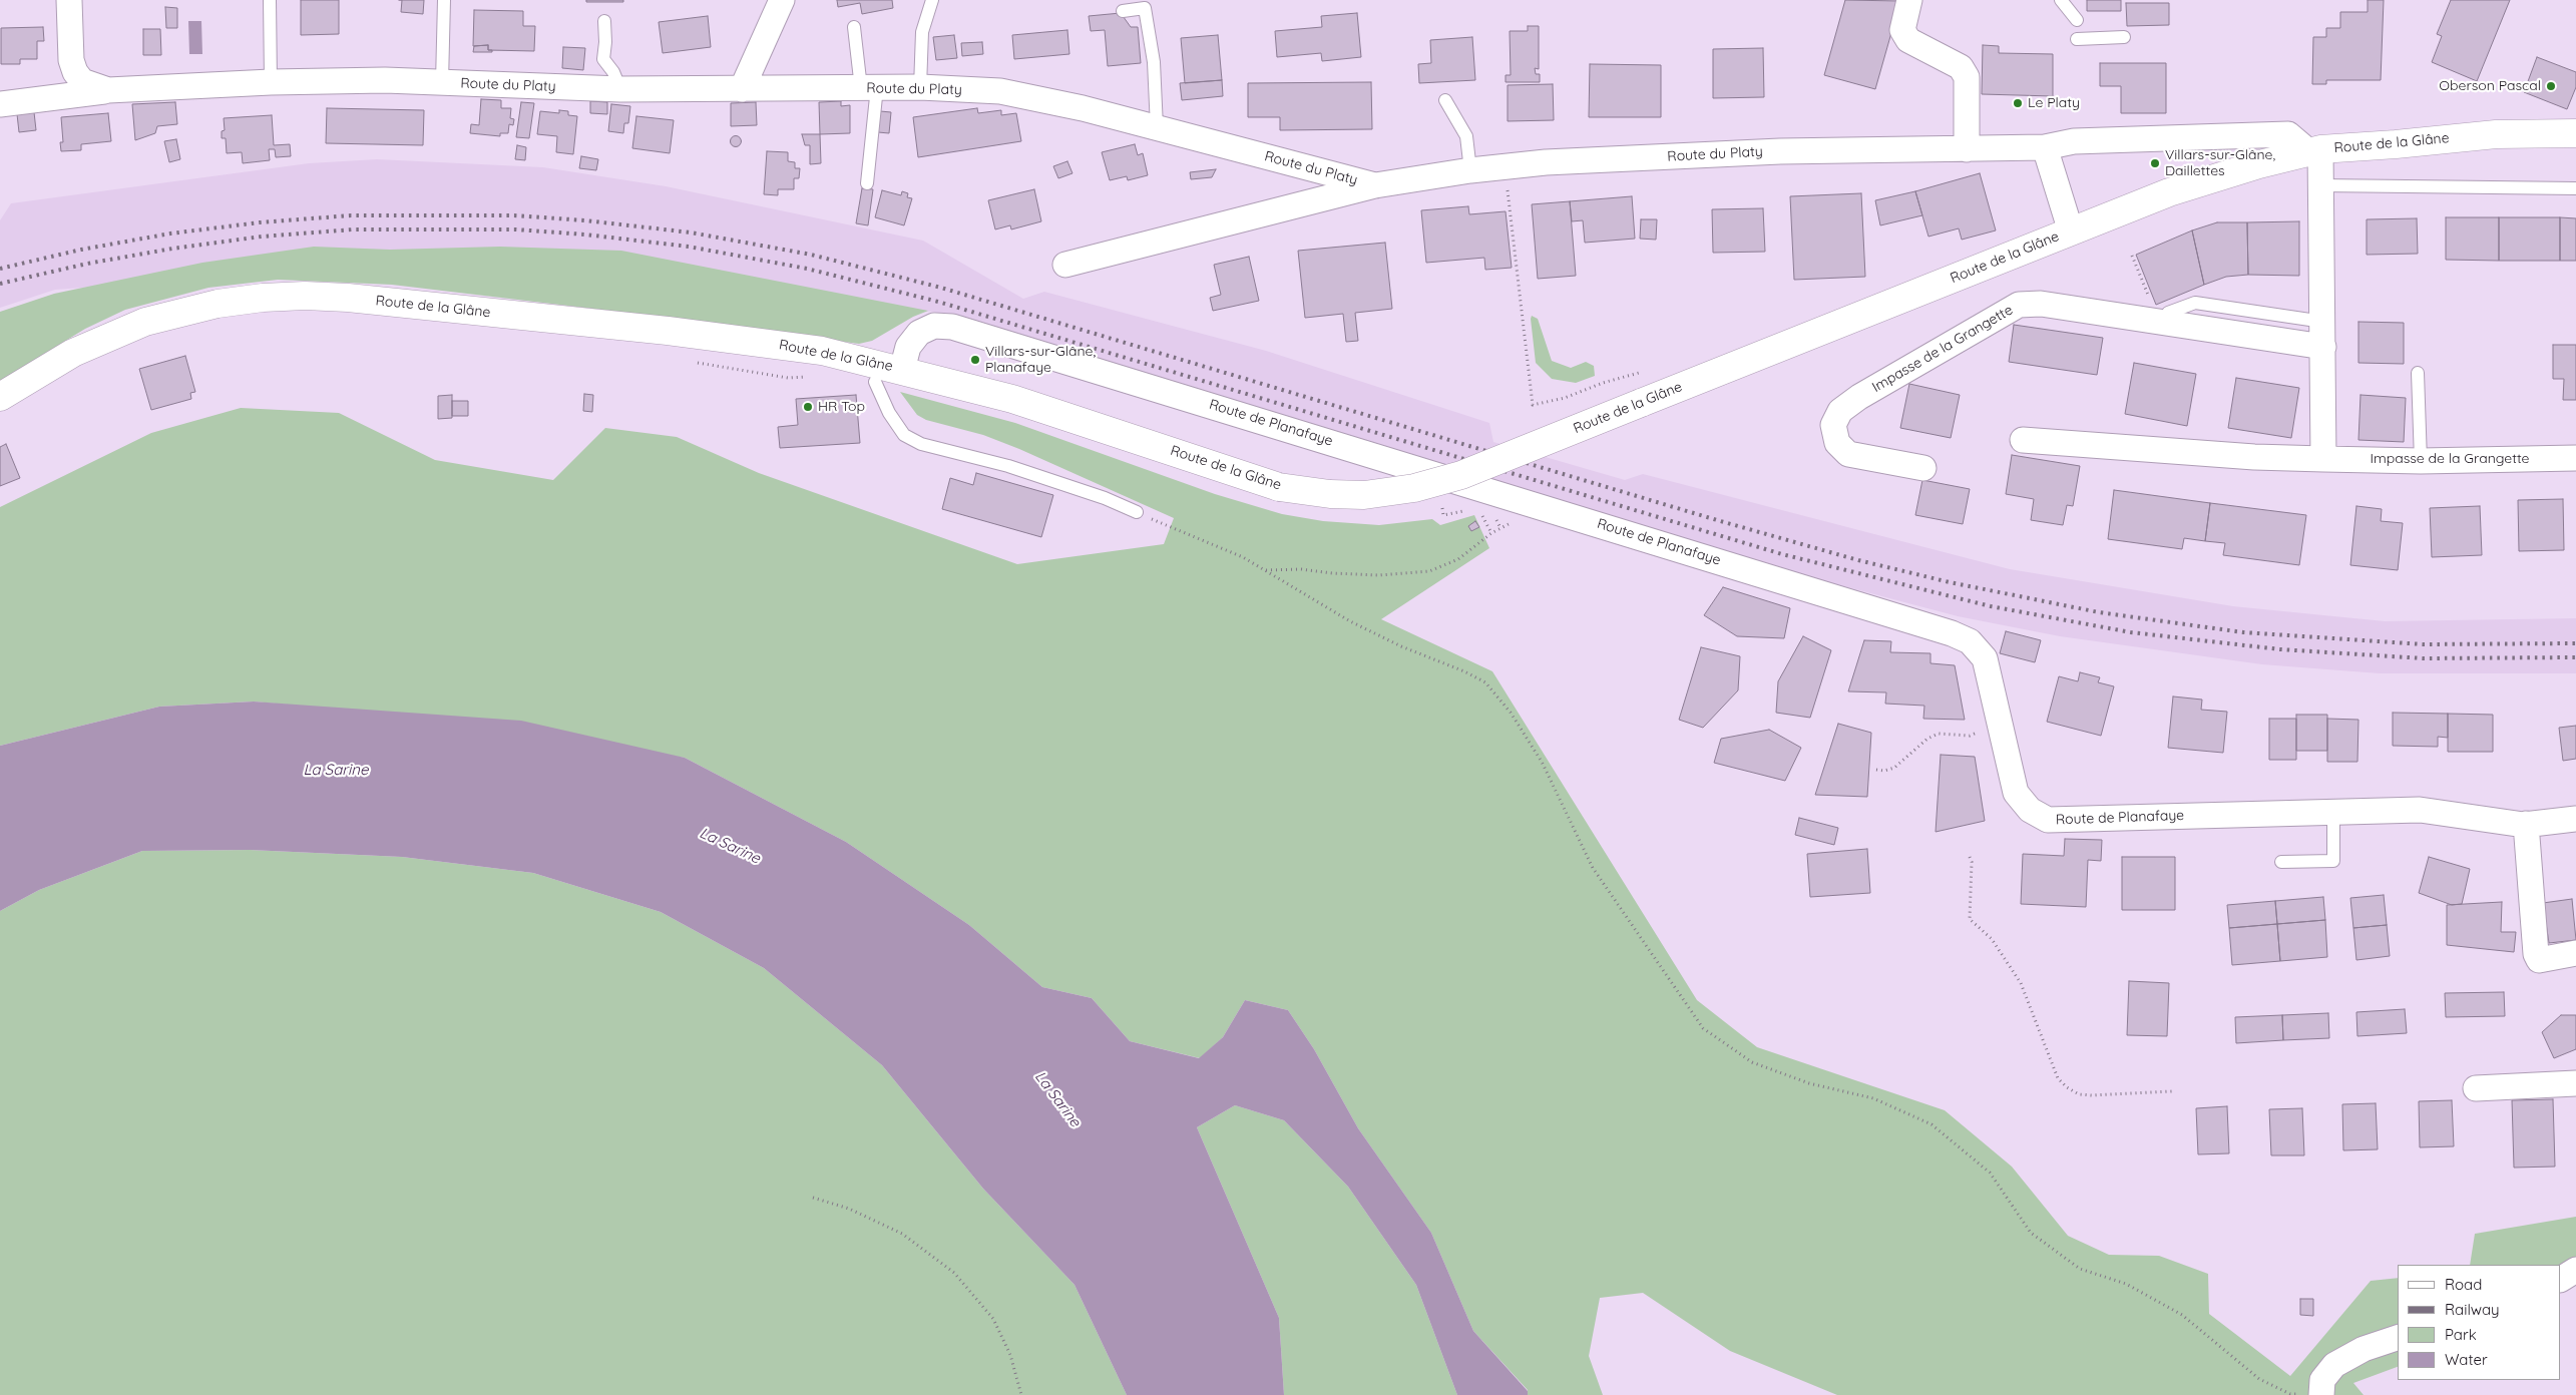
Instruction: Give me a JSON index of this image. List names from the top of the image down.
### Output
{
  "streets": {
    "main road": ["Route de la Glâne"],
    "street": ["Route du Platy", "Impasse de la Grangette", "Route de Planafaye"]
  },
  "crossings": [
    ["Route du Platy", "Route de la Glâne"],
    ["Route de la Glâne", "Route de Planafaye"]
  ],
  "water": ["La Sarine"],
  "places": [
    "Oberson Pascal",
    "Le Platy",
    "Villars-sur-Glâne, Daillettes",
    "Villars-sur-Glâne, Planafaye",
    "HR Top"
  ],
  "legend": [
    "Road",
    "Railway",
    "Park",
    "Water"
  ]
}
